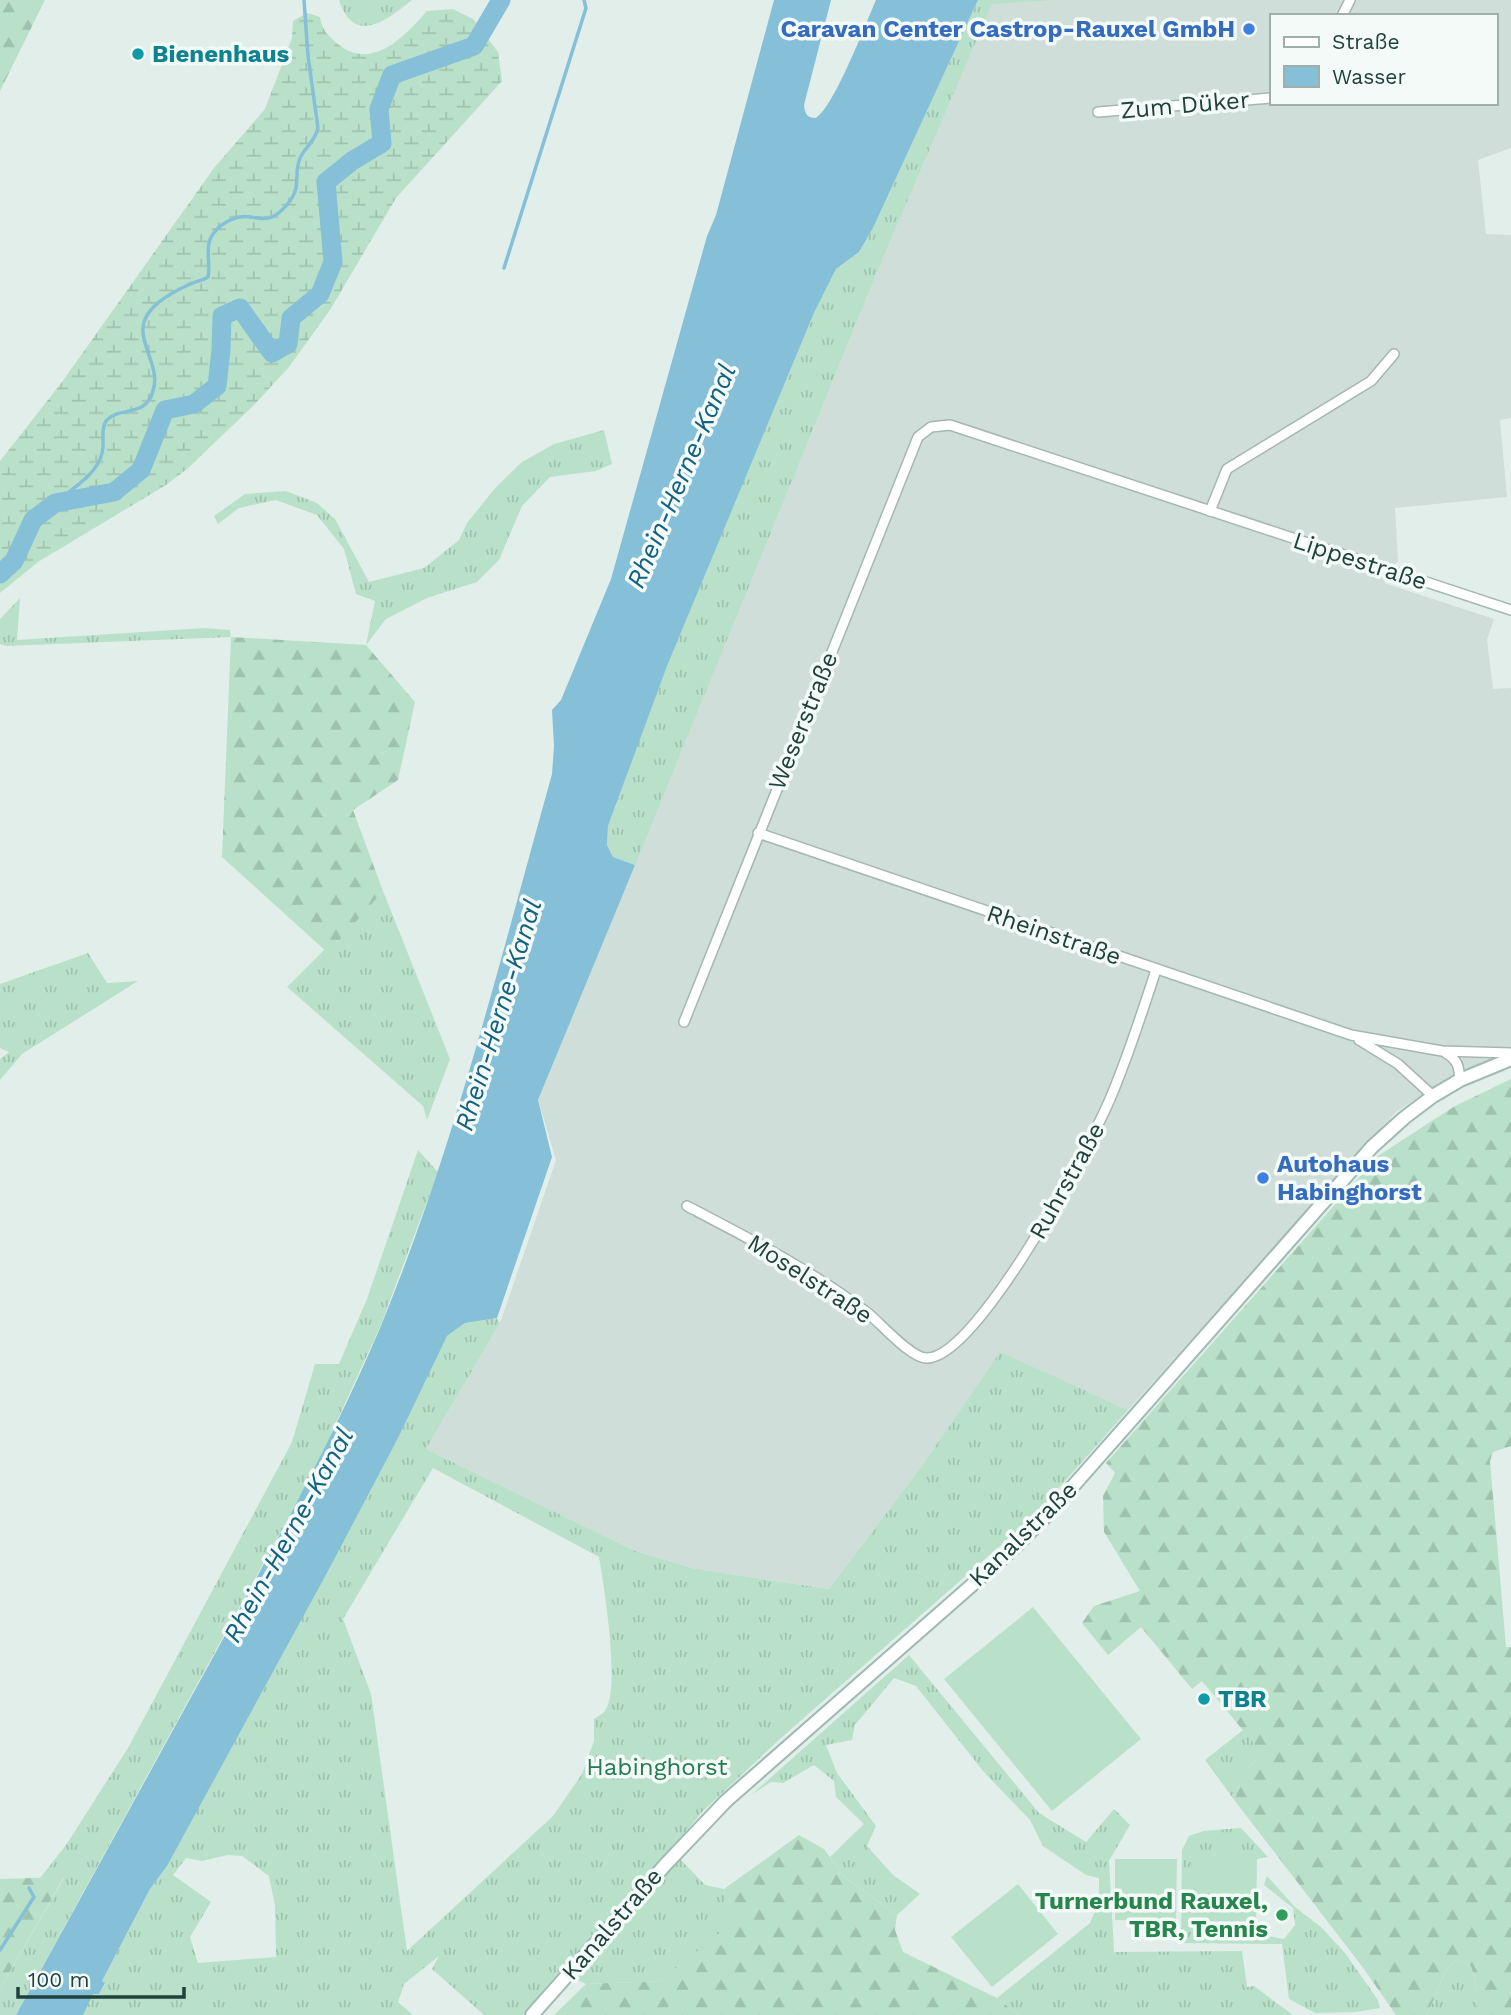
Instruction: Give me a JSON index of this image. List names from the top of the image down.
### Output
{
  "streets": {
    "main road": ["Kanalstraße"],
    "street": [
      "Zum Düker",
      "Lippestraße",
      "Weserstraße",
      "Rheinstraße",
      "Ruhrstraße",
      "Moselstraße"
    ]
  },
  "crossings": [
    ["Lippestraße", "Weserstraße"],
    ["Weserstraße", "Rheinstraße"],
    ["Rheinstraße", "Ruhrstraße"],
    ["Rheinstraße", "Kanalstraße"],
    ["Ruhrstraße", "Moselstraße"]
  ],
  "water": ["Rhein-Herne-Kanal"],
  "parks": ["Habinghorst"],
  "places": [
    "Caravan Center Castrop-Rauxel GmbH",
    "Bienenhaus",
    "Autohaus Habinghorst",
    "TBR",
    "Turnerbund Rauxel, TBR, Tennis"
  ],
  "legend": ["Straße", "Wasser"],
  "scale_bar": "100 m"
}
